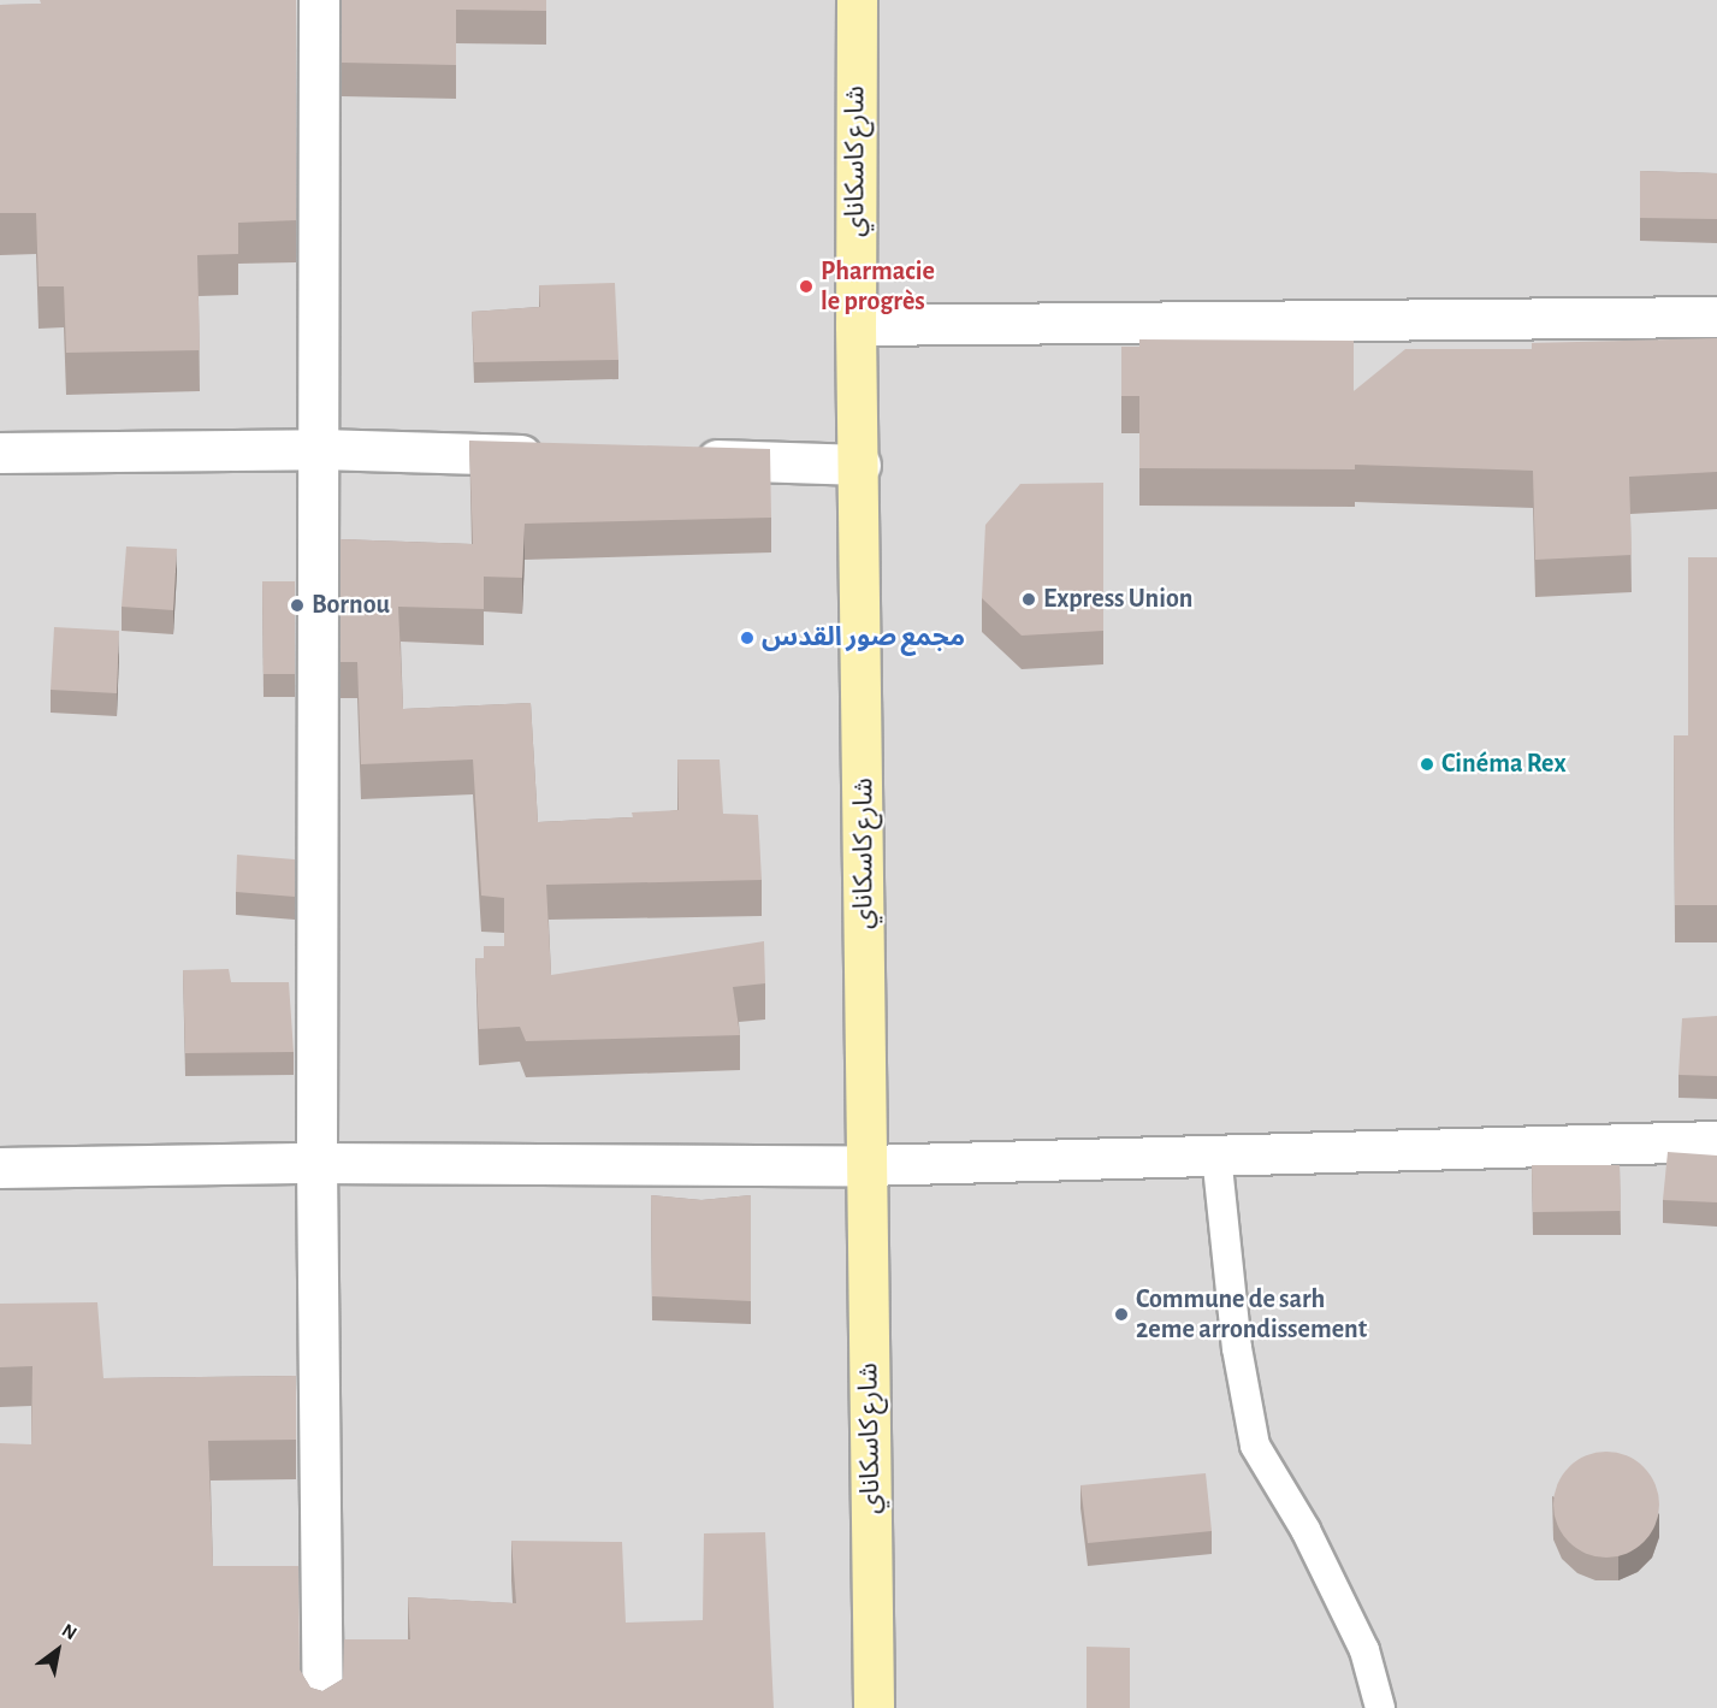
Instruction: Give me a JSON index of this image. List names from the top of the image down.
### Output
{
  "streets": {
    "street": ["شارع كاسكاناي"]
  },
  "places": [
    "Pharmacie le progrès",
    "Express Union",
    "Bornou",
    "مجمع صور القدس",
    "Cinéma Rex",
    "Commune de sarh 2eme arrondissement"
  ],
  "north": "top right"
}
